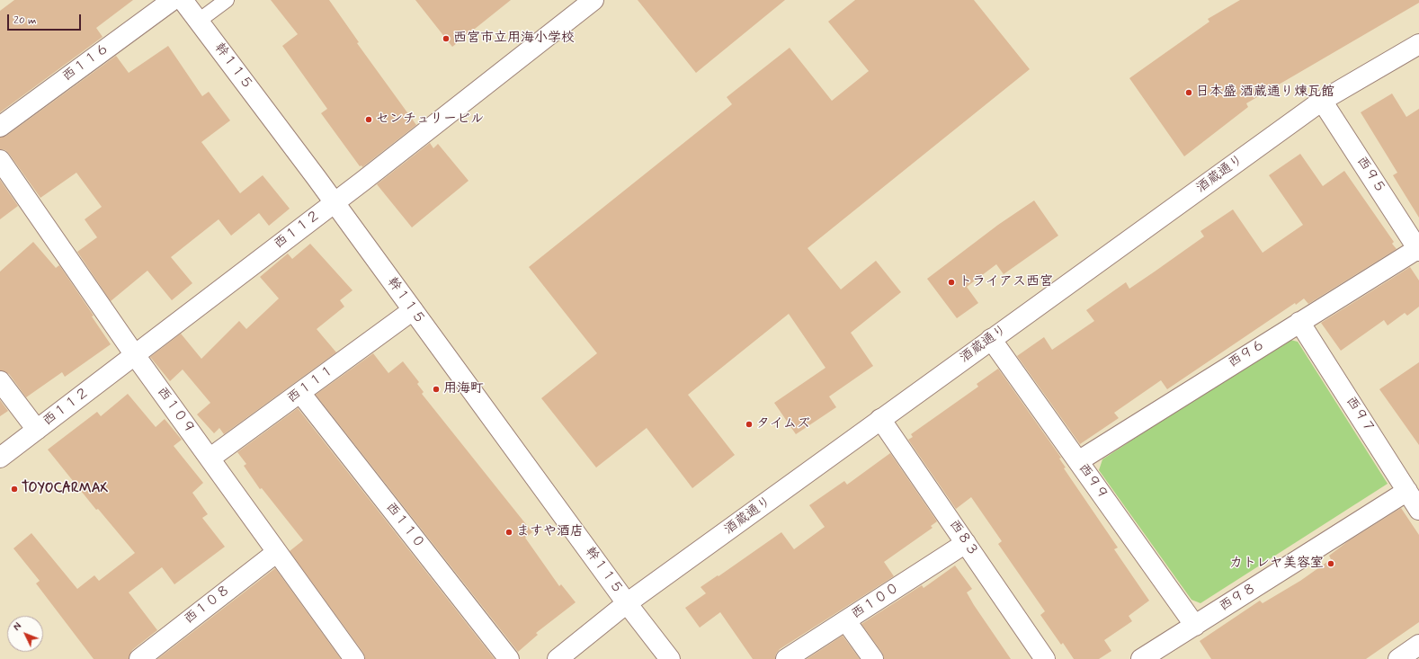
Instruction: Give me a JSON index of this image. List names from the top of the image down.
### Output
{
  "streets": {
    "street": [
      "西１１６",
      "幹１１５",
      "酒蔵通り",
      "西９５",
      "西１１２",
      "西９６",
      "西１１１",
      "西１０９",
      "西９７",
      "西９９",
      "西１１０",
      "西８３",
      "西９８",
      "西１００",
      "西１０８"
    ]
  },
  "crossings": [
    ["幹１１５", "酒蔵通り"],
    ["幹１１５", "西１１２"],
    ["幹１１５", "西１１１"],
    ["酒蔵通り", "西９５"],
    ["酒蔵通り", "西９９"],
    ["酒蔵通り", "西８３"],
    ["西９５", "西９６"],
    ["西１１２", "西１０９"],
    ["西９６", "西９７"],
    ["西９６", "西９９"],
    ["西１１１", "西１０９"],
    ["西１１１", "西１１０"],
    ["西１０９", "西１０８"],
    ["西９７", "西９８"],
    ["西９９", "西９８"],
    ["西８３", "西１００"]
  ],
  "places": [
    "西宮市立用海小学校",
    "日本盛 酒蔵通り煉瓦館",
    "センチュリービル",
    "トライアス西宮",
    "用海町",
    "タイムズ",
    "TOYOCARMAX",
    "ますや酒店",
    "カトレヤ美容室"
  ],
  "scale_bar": "20 m",
  "north": "top left"
}
